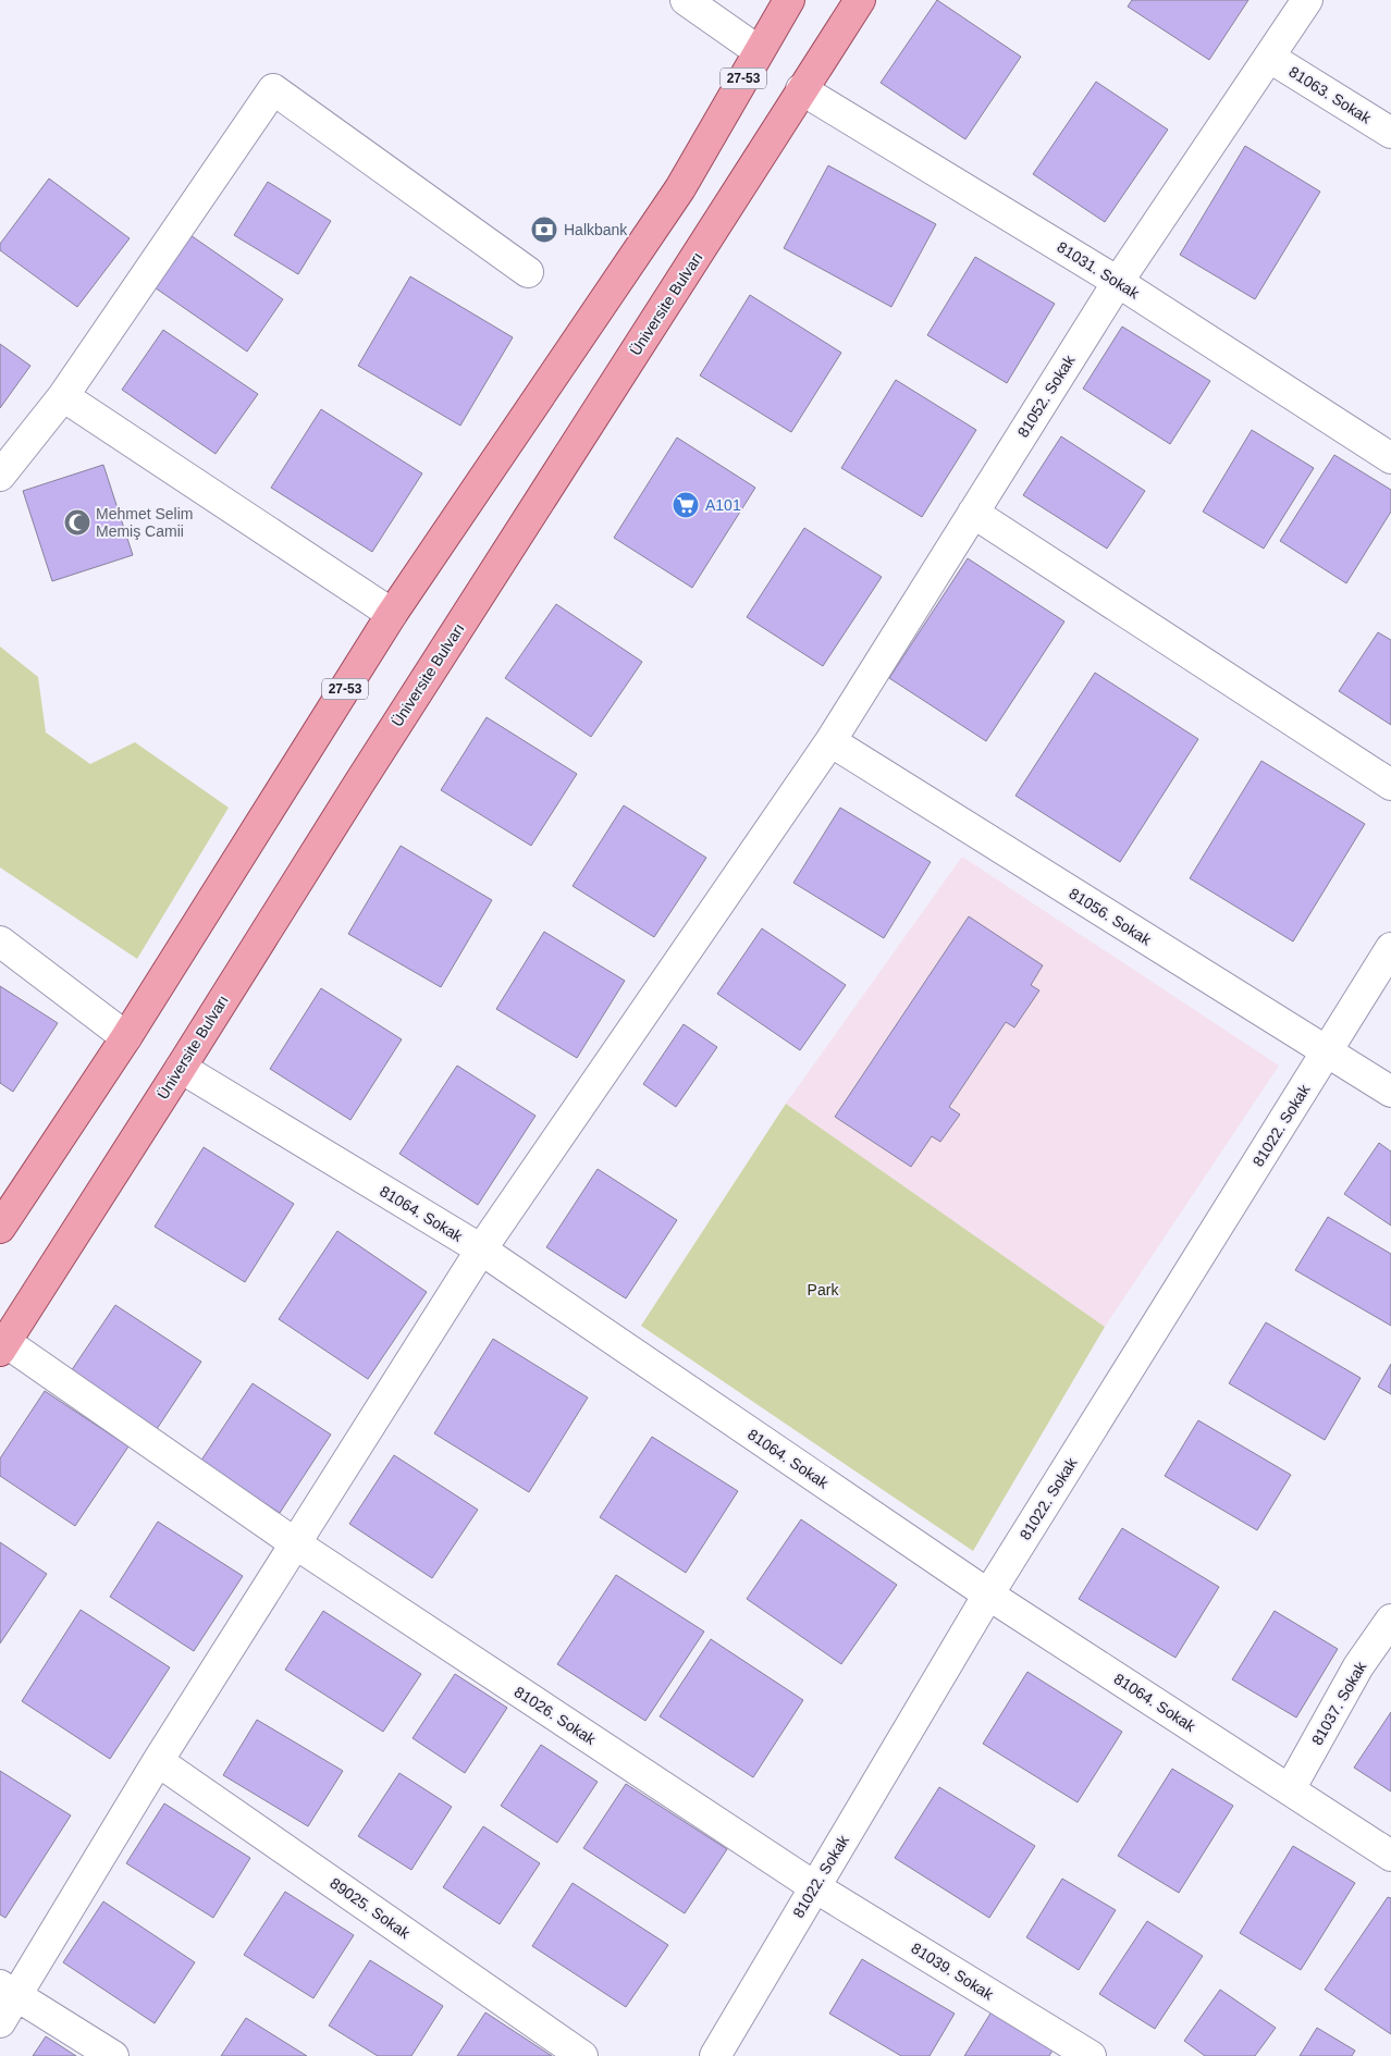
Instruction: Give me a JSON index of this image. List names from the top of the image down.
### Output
{
  "streets": {
    "main road": ["27-53", "Üniversite Bulvarı"],
    "street": [
      "81063. Sokak",
      "81031. Sokak",
      "81052. Sokak",
      "81056. Sokak",
      "81022. Sokak",
      "81064. Sokak",
      "81037. Sokak",
      "81026. Sokak",
      "89025. Sokak",
      "81039. Sokak"
    ]
  },
  "crossings": [
    ["81063. Sokak", "81052. Sokak"],
    ["81031. Sokak", "Üniversite Bulvarı"],
    ["81031. Sokak", "81052. Sokak"],
    ["Üniversite Bulvarı", "81064. Sokak"],
    ["Üniversite Bulvarı", "81026. Sokak"],
    ["81052. Sokak", "81056. Sokak"],
    ["81052. Sokak", "81064. Sokak"],
    ["81052. Sokak", "81026. Sokak"],
    ["81052. Sokak", "89025. Sokak"],
    ["81056. Sokak", "81022. Sokak"],
    ["81022. Sokak", "81064. Sokak"],
    ["81022. Sokak", "81026. Sokak"],
    ["81022. Sokak", "81039. Sokak"],
    ["81064. Sokak", "81037. Sokak"],
    ["81026. Sokak", "81039. Sokak"]
  ],
  "parks": ["Park"],
  "places": {
    "bank": ["Halkbank"],
    "supermarket": ["A101"],
    "mosque": ["Mehmet Selim Memiş Camii"]
  }
}
